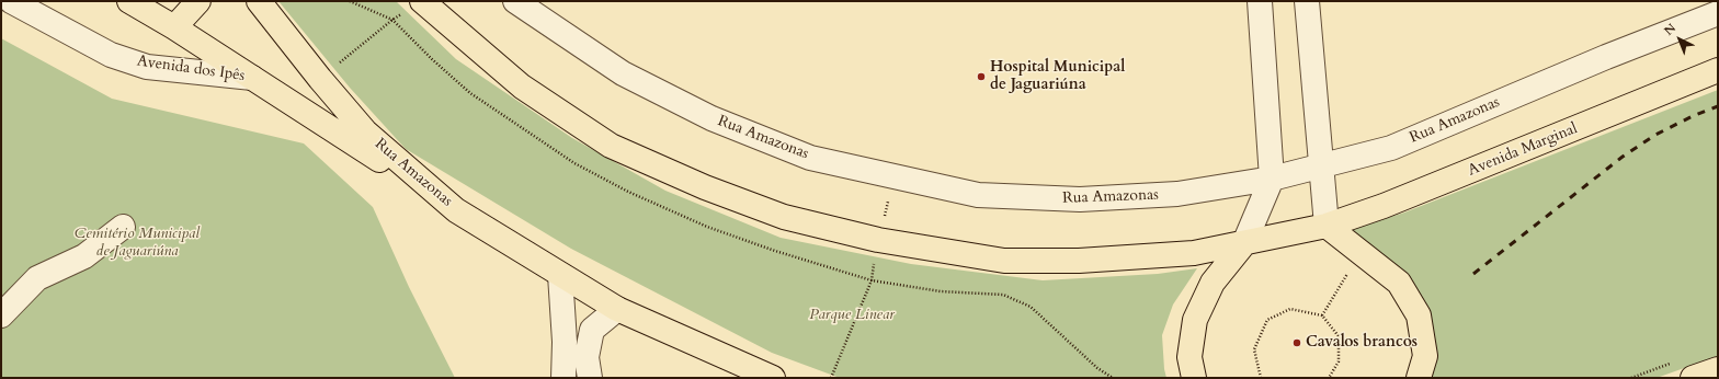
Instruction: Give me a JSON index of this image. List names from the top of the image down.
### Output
{
  "streets": {
    "main road": ["Rua Amazonas", "Avenida Marginal"],
    "street": ["Avenida dos Ipês"]
  },
  "parks": ["Cemitério Municipal de Jaguariúna", "Parque Linear"],
  "places": ["Hospital Municipal de Jaguariúna", "Cavalos brancos"],
  "north": "top left"
}
